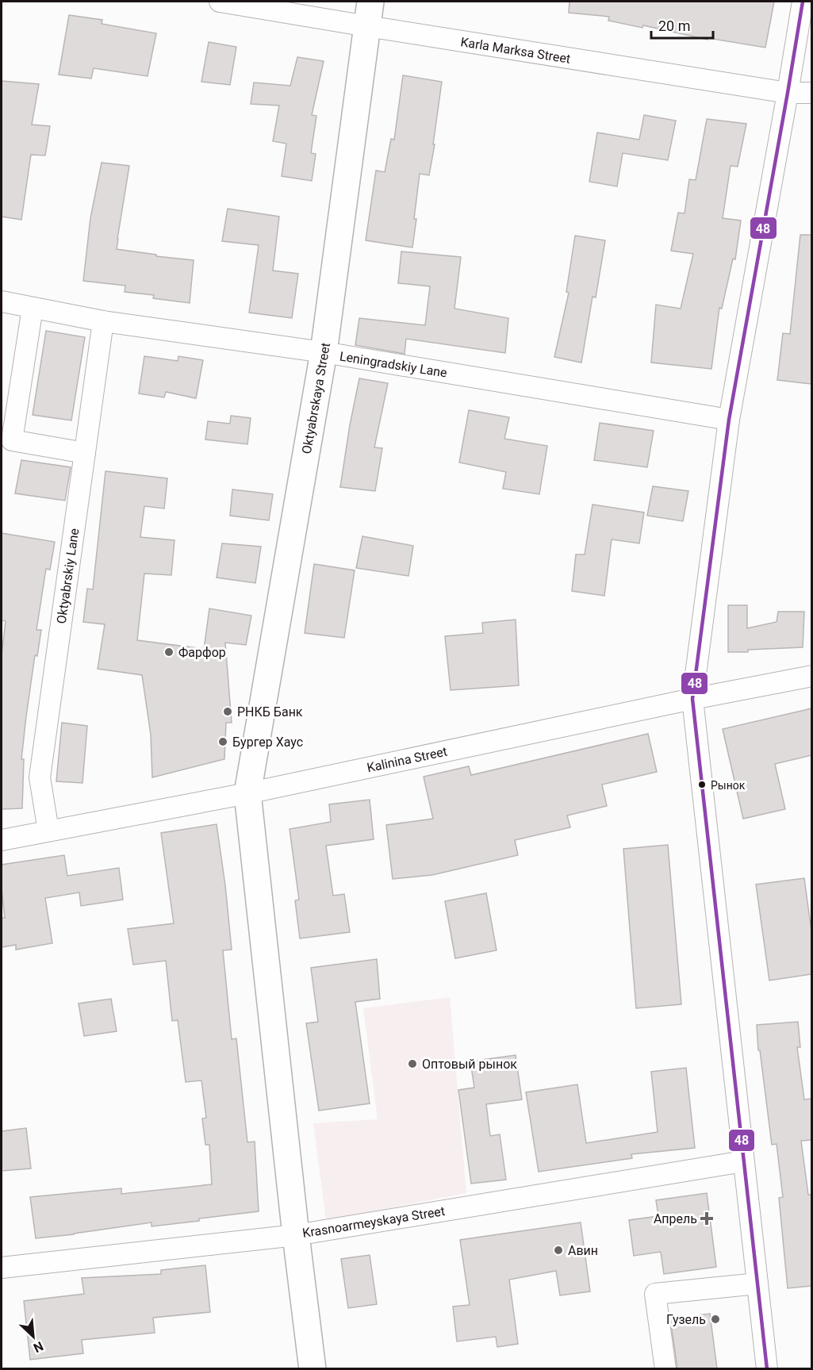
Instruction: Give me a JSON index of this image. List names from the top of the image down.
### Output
{
  "streets": {
    "main road": ["Oktyabrskaya Street"],
    "street": [
      "Karla Marksa Street",
      "Leningradskiy Lane",
      "Oktyabrskiy Lane",
      "Kalinina Street",
      "Krasnoarmeyskaya Street"
    ]
  },
  "crossings": [
    ["Karla Marksa Street", "Oktyabrskaya Street"],
    ["Leningradskiy Lane", "Oktyabrskaya Street"],
    ["Leningradskiy Lane", "Oktyabrskiy Lane"],
    ["Oktyabrskaya Street", "Kalinina Street"],
    ["Oktyabrskaya Street", "Krasnoarmeyskaya Street"],
    ["Oktyabrskiy Lane", "Kalinina Street"]
  ],
  "places": {
    "other": [
      "Фарфор",
      "РНКБ Банк",
      "Бургер Хаус",
      "Рынок",
      "Оптовый рынок",
      "Авин",
      "Гузель"
    ],
    "health": ["Апрель"]
  },
  "lines": ["transit line 48"],
  "scale_bar": "20 m",
  "north": "bottom right"
}
